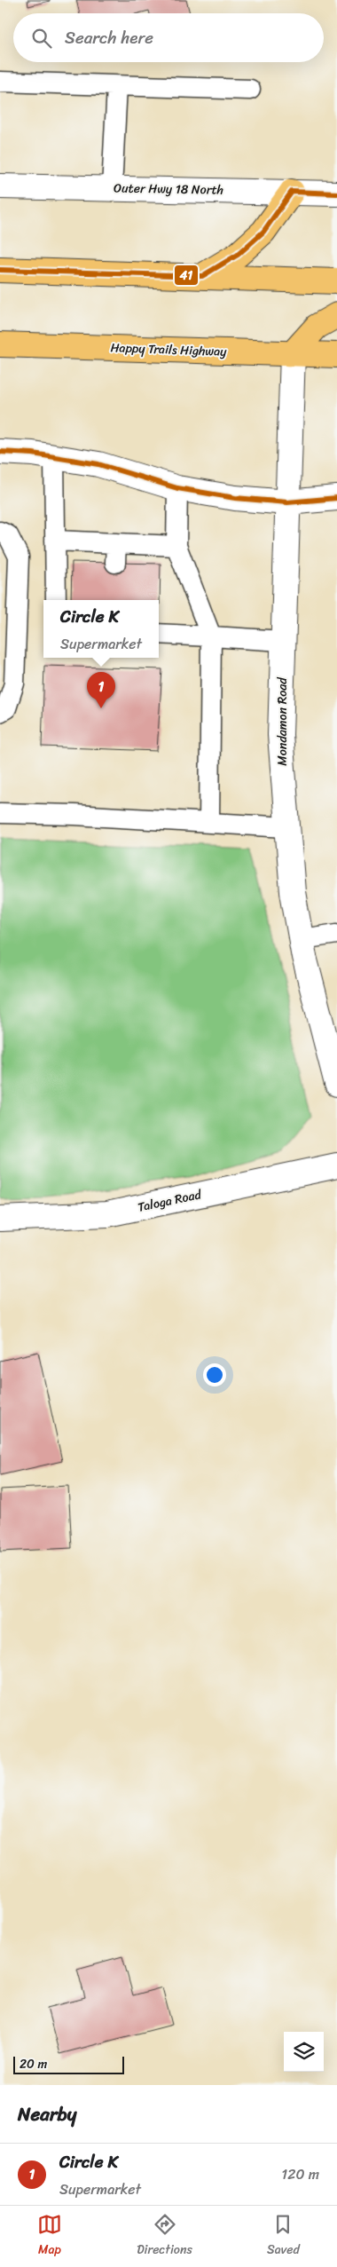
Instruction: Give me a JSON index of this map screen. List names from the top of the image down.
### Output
{
  "streets": {
    "main road": ["Happy Trails Highway"],
    "street": ["Outer Hwy 18 North", "Mondamon Road", "Taloga Road"]
  },
  "crossings": [
    ["Happy Trails Highway", "Mondamon Road"]
  ],
  "lines": ["transit line 41"],
  "scale_bar": "20 m",
  "page": {
    "search": "Search here",
    "popup": ["Circle K", "Supermarket"],
    "pins": "1",
    "scale": "20 m",
    "heading": "Nearby",
    "list": [
      {
        "mark": "1",
        "name": "Circle K",
        "note": "Supermarket",
        "value": "120 m"
      }
    ],
    "nav": ["Map", "Directions", "Saved"]
  }
}
